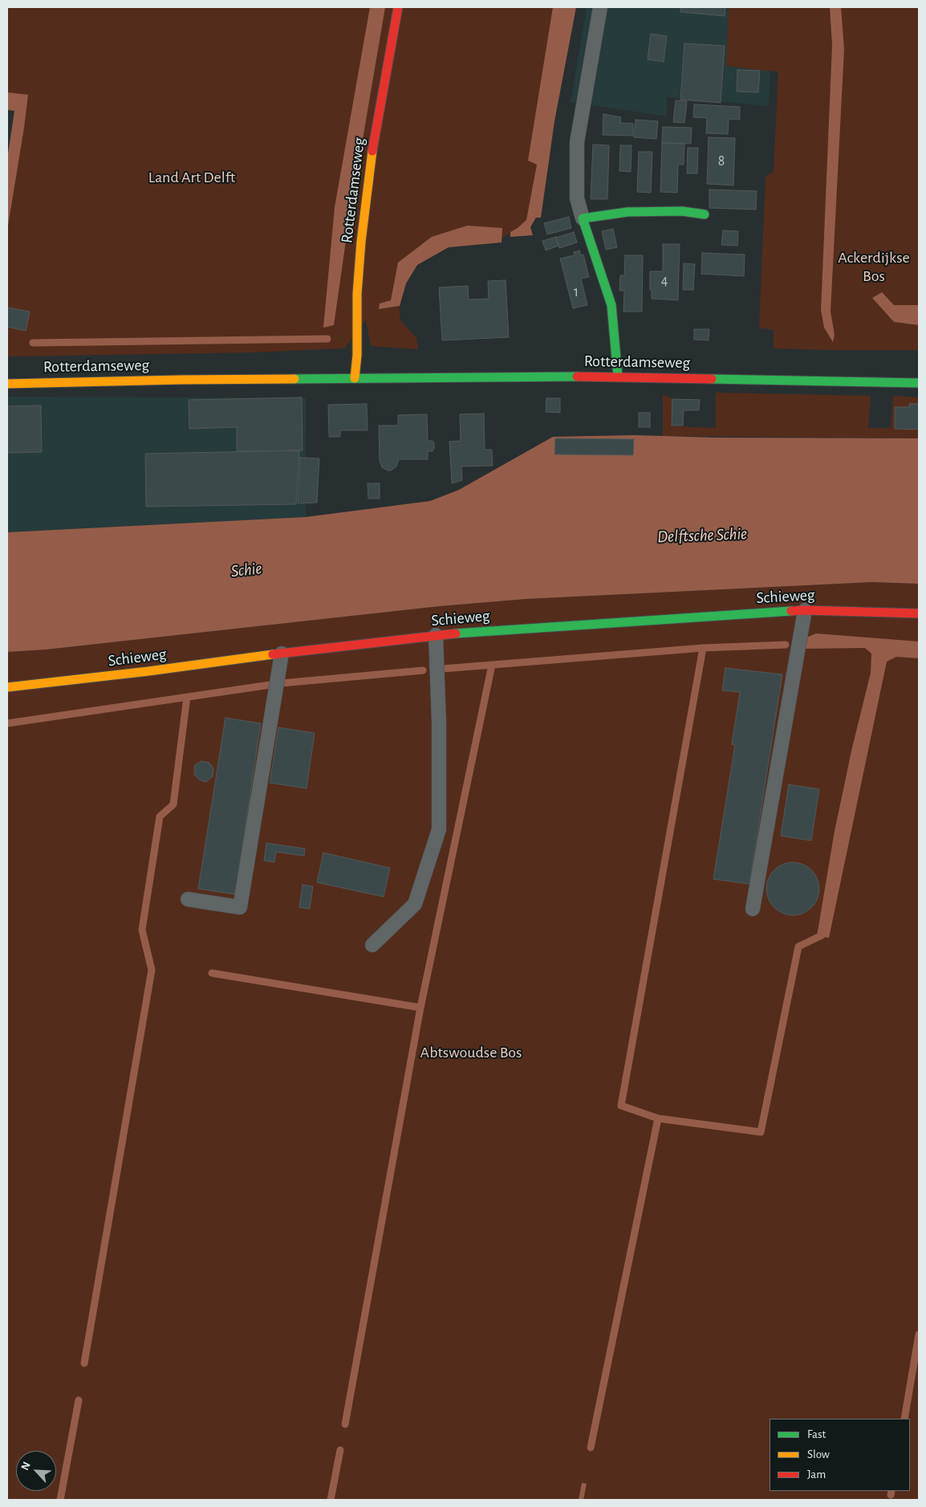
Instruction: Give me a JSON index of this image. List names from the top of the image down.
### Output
{
  "streets": {
    "street": ["Rotterdamseweg", "Schieweg"]
  },
  "water": ["Delftsche Schie", "Schie"],
  "parks": ["Land Art Delft", "Ackerdijkse Bos", "Abtswoudse Bos"],
  "house_numbers": ["8", "4", "1"],
  "legend": ["Fast", "Slow", "Jam"],
  "north": "top left"
}
